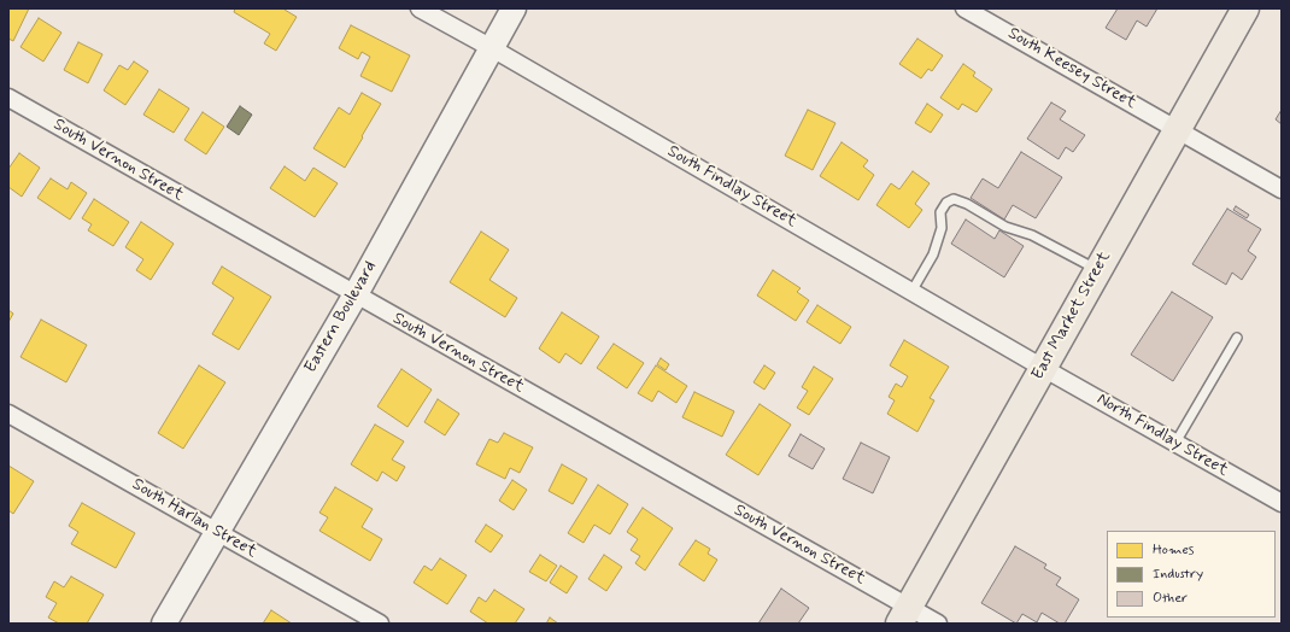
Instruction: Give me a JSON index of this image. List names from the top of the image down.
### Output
{
  "streets": {
    "main road": ["East Market Street"],
    "street": [
      "South Keesey Street",
      "South Vernon Street",
      "South Findlay Street",
      "Eastern Boulevard",
      "North Findlay Street",
      "South Harlan Street"
    ]
  },
  "crossings": [
    ["South Keesey Street", "East Market Street"],
    ["South Vernon Street", "East Market Street"],
    ["South Vernon Street", "Eastern Boulevard"],
    ["South Findlay Street", "East Market Street"],
    ["South Findlay Street", "Eastern Boulevard"],
    ["South Findlay Street", "North Findlay Street"],
    ["East Market Street", "North Findlay Street"],
    ["Eastern Boulevard", "South Harlan Street"]
  ],
  "legend": ["Homes", "Industry", "Other"]
}
